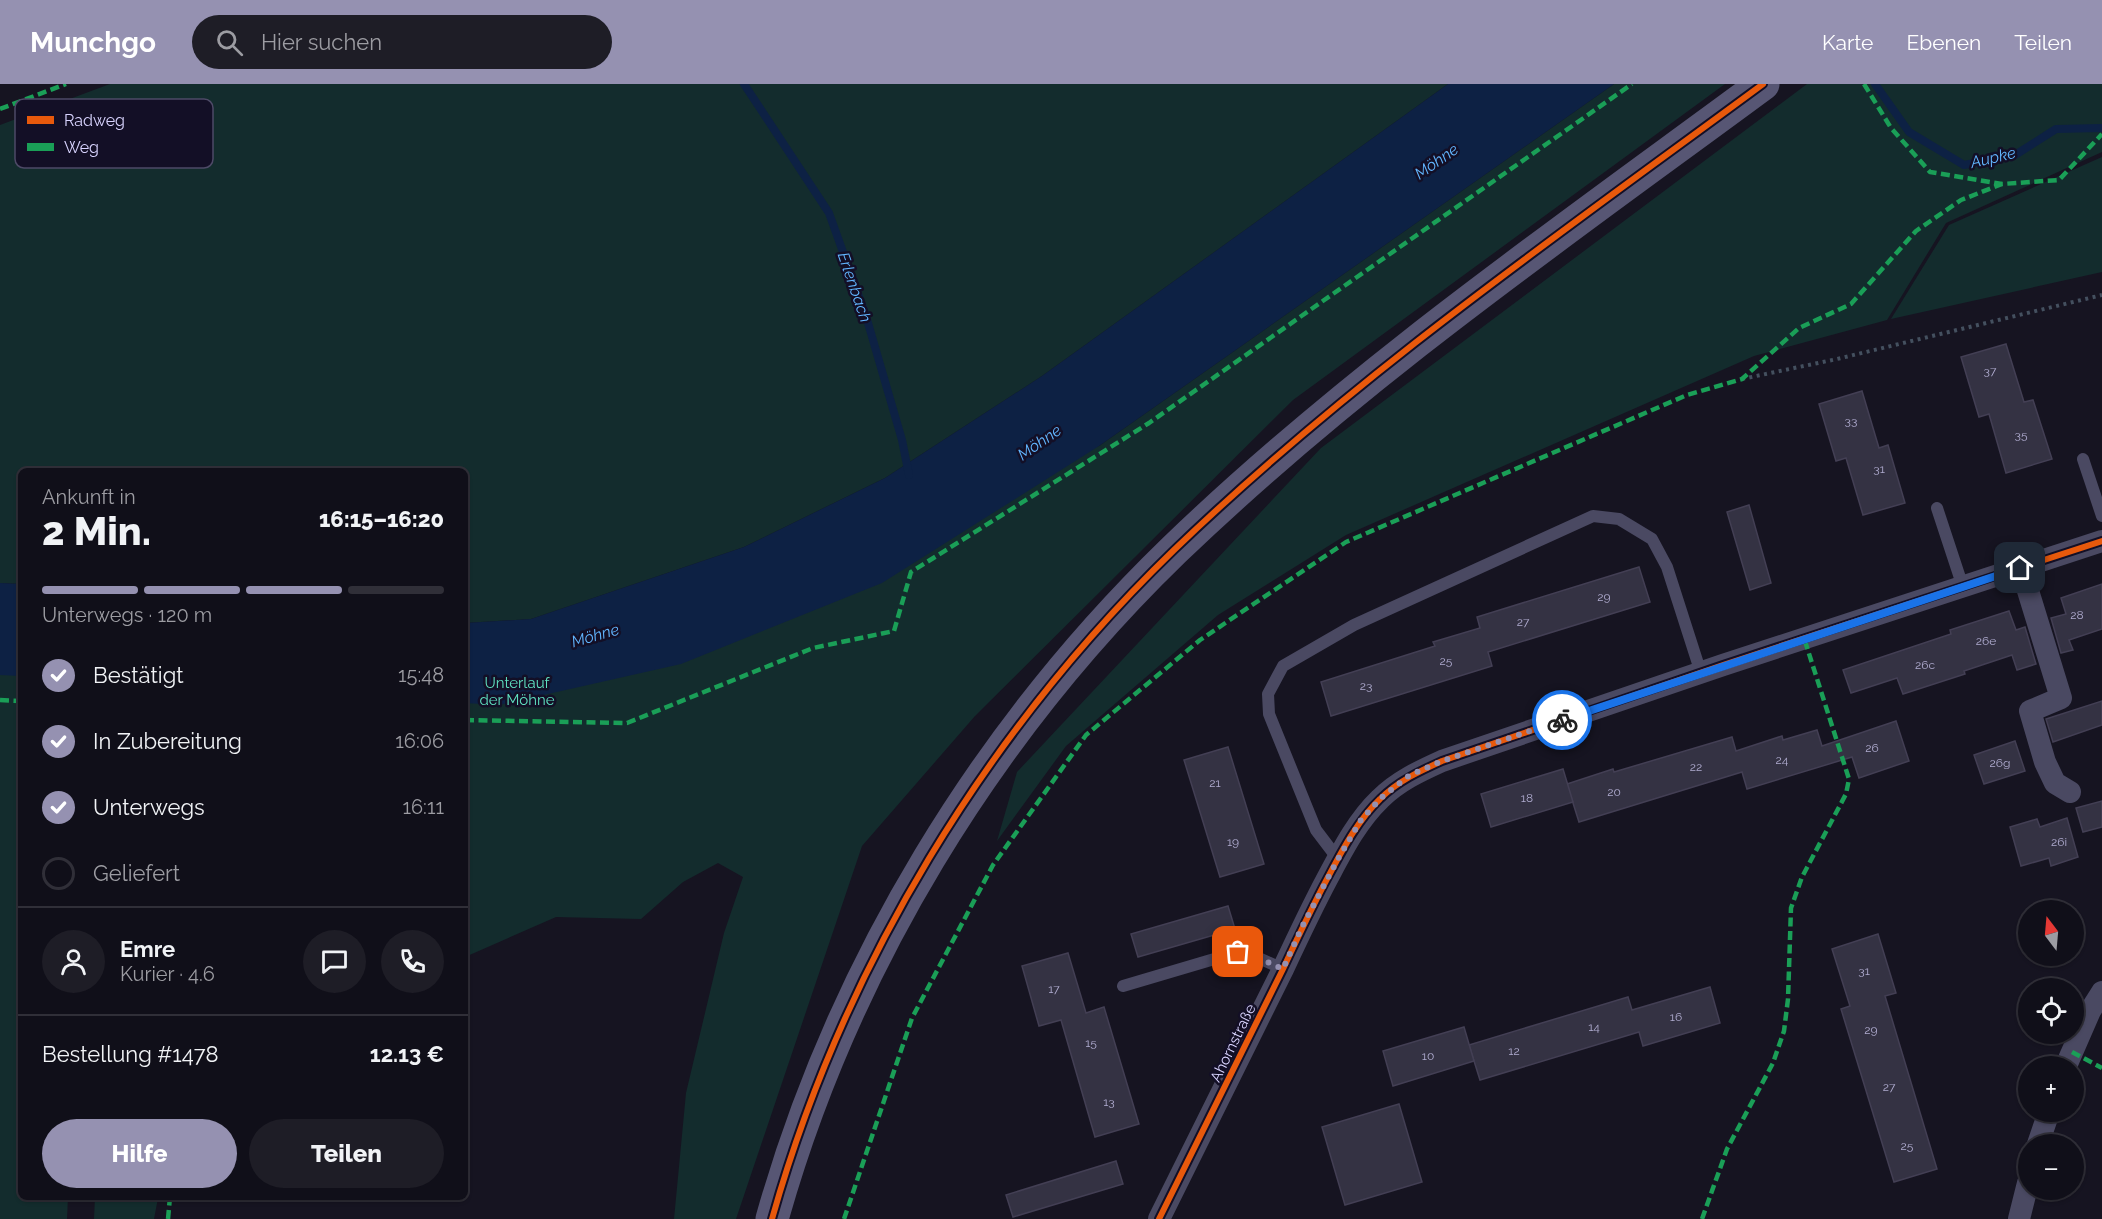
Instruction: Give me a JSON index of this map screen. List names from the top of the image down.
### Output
{
  "streets": {
    "street": ["Ahornstraße"]
  },
  "water": ["Aupke", "Möhne", "Erlenbach"],
  "parks": ["Unterlauf der Möhne"],
  "house_numbers": [
    "37",
    "33",
    "35",
    "31",
    "29",
    "28",
    "27",
    "26e",
    "25",
    "26c",
    "23",
    "26",
    "24",
    "26g",
    "22",
    "21",
    "20",
    "18",
    "19",
    "26i",
    "31",
    "17",
    "16",
    "14",
    "29",
    "15",
    "12",
    "10",
    "27",
    "13",
    "25"
  ],
  "legend": ["Radweg", "Weg"],
  "north": "top",
  "page": {
    "header": "Munchgo",
    "search": "Hier suchen",
    "nav": ["Karte", "Ebenen", "Teilen"],
    "heading": ["2 Min.", "Ankunft in", "16:15–16:20"],
    "panel": [
      "Emre",
      "Kurier · 4.6",
      "Bestellung #1478",
      "12.13 €"
    ],
    "bar": "Unterwegs · 120 m",
    "list": [
      ["Bestätigt", "15:48"],
      ["In Zubereitung", "16:06"],
      ["Unterwegs", "16:11"],
      "Geliefert"
    ],
    "map_buttons": ["+", "−"],
    "buttons": ["Hilfe", "Teilen"]
  }
}
